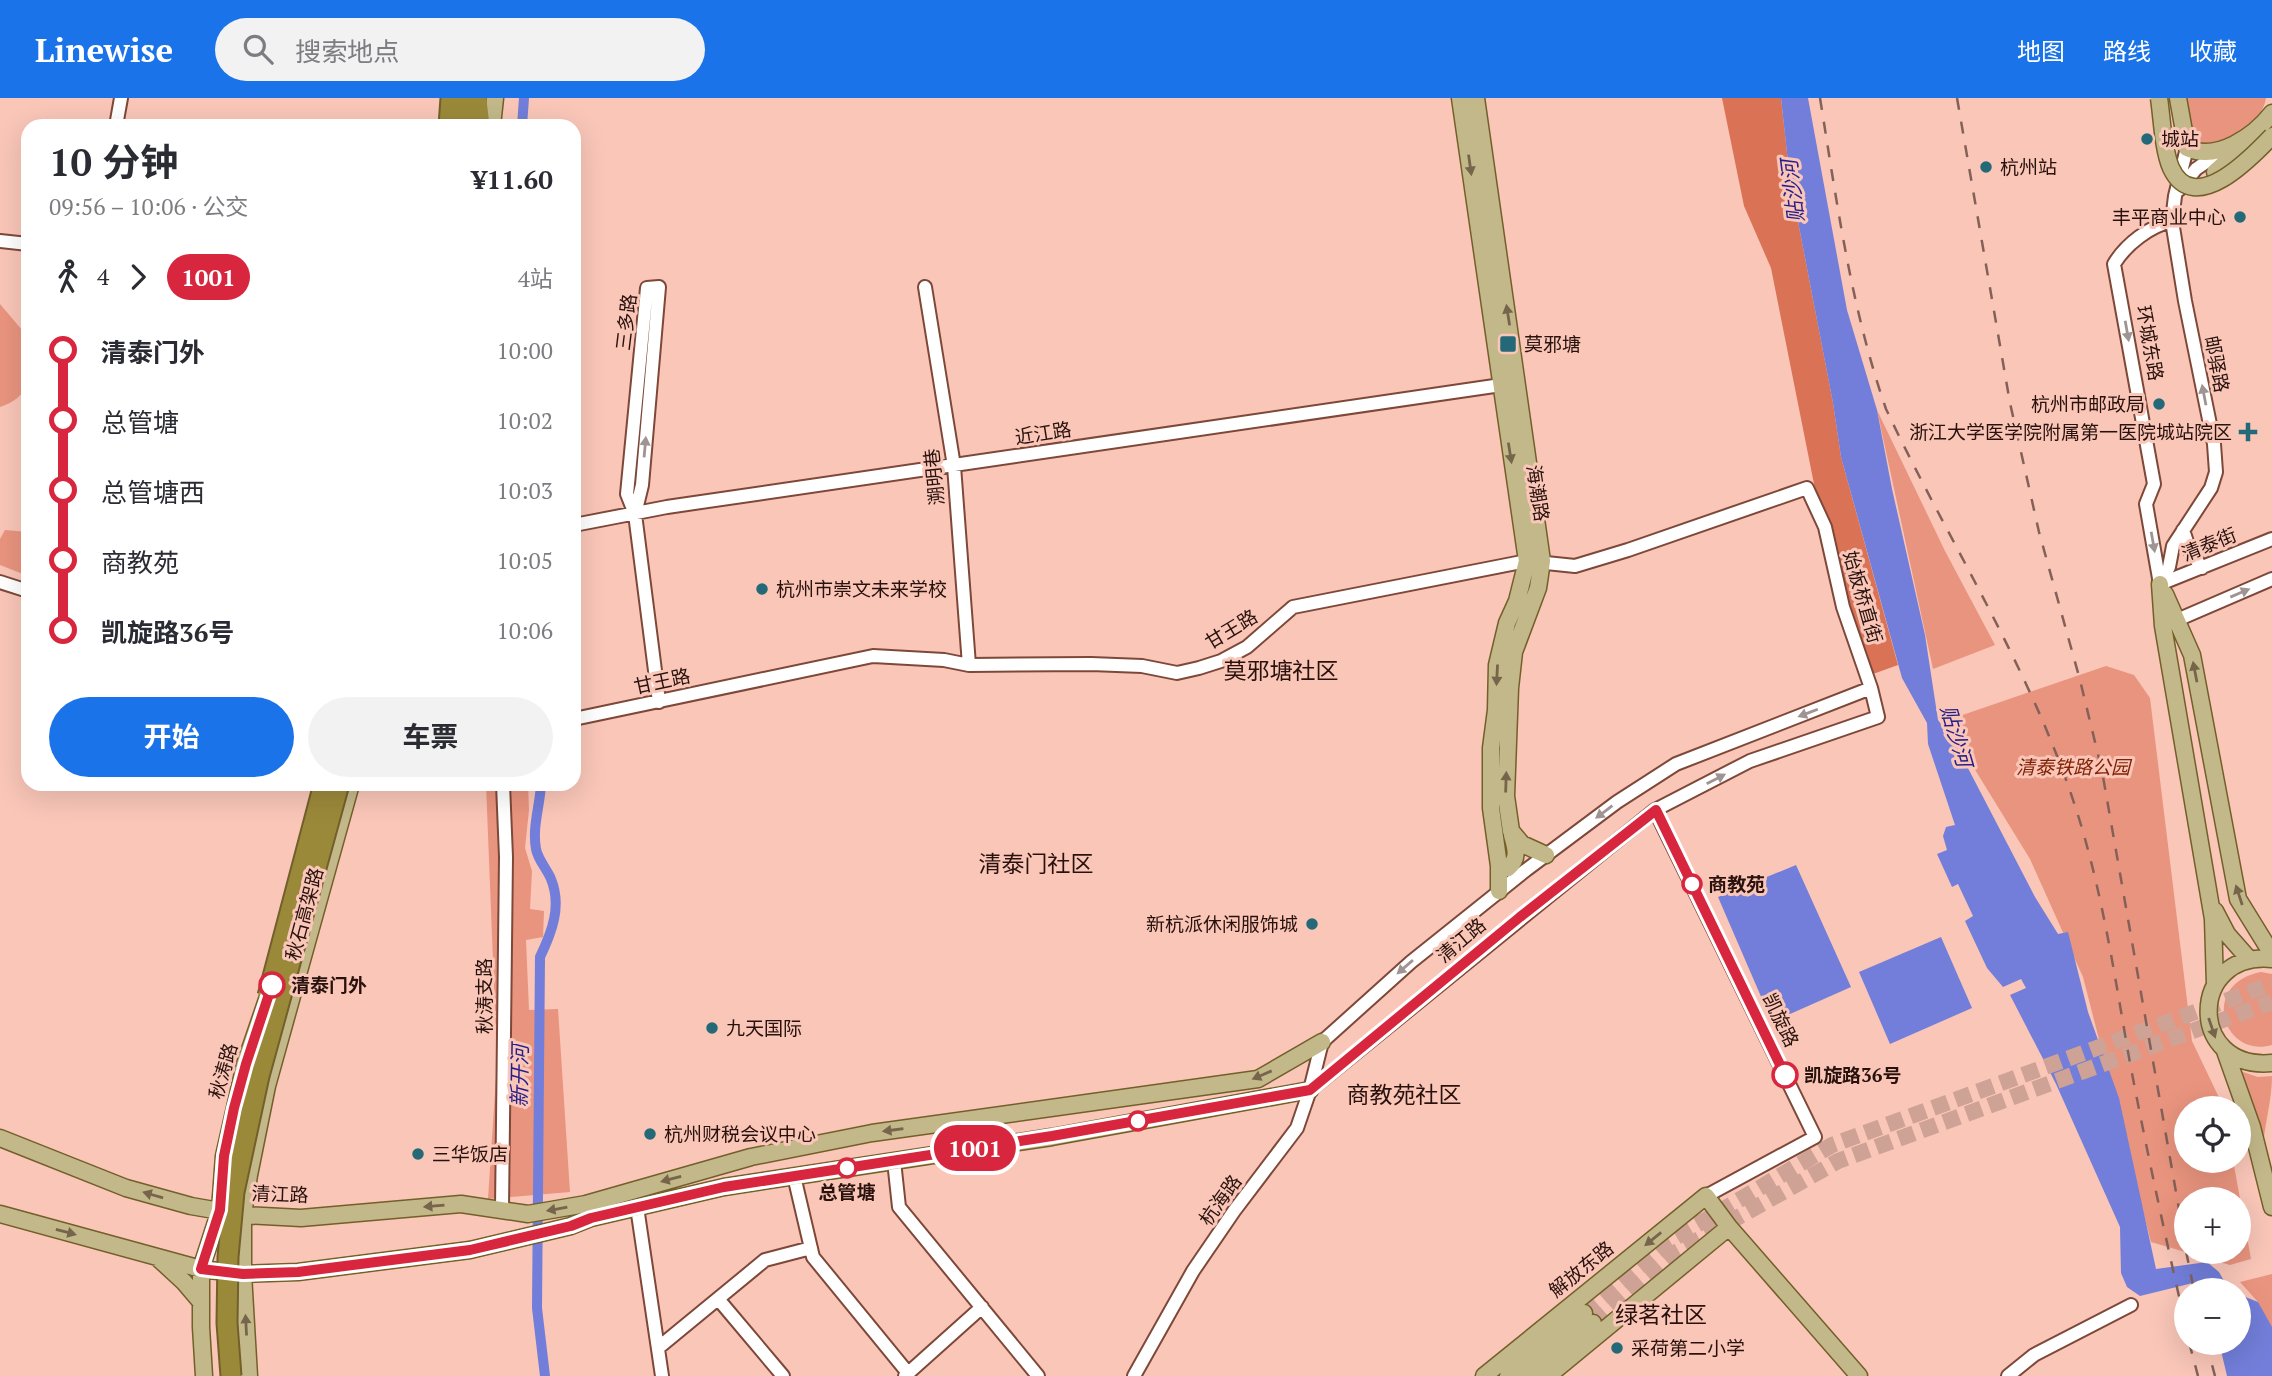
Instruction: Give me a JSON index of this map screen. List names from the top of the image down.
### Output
{
  "streets": {
    "highway": ["秋石高架路"],
    "main road": [
      "环城东路",
      "海潮路",
      "清江路",
      "秋涛路",
      "解放东路"
    ],
    "street": [
      "三多路",
      "邮驿路",
      "近江路",
      "溯明巷",
      "清泰街",
      "始板桥直街",
      "甘王路",
      "秋涛支路",
      "凯旋路",
      "杭海路"
    ]
  },
  "crossings": [
    ["三多路", "近江路"],
    ["三多路", "甘王路"],
    ["环城东路", "邮驿路"],
    ["环城东路", "清泰街"],
    ["邮驿路", "清泰街"],
    ["近江路", "溯明巷"],
    ["近江路", "海潮路"],
    ["溯明巷", "甘王路"],
    ["海潮路", "甘王路"],
    ["海潮路", "清江路"],
    ["始板桥直街", "甘王路"],
    ["始板桥直街", "清江路"],
    ["清江路", "秋涛支路"],
    ["清江路", "凯旋路"],
    ["清江路", "秋涛路"],
    ["清江路", "杭海路"],
    ["凯旋路", "解放东路"]
  ],
  "one_way": ["邮驿路"],
  "districts": [
    "莫邪塘社区",
    "清泰门社区",
    "商教苑社区",
    "绿茗社区"
  ],
  "water": ["贴沙河", "新开河"],
  "parks": ["清泰铁路公园"],
  "places": {
    "other": [
      "城站",
      "杭州站",
      "丰平商业中心",
      "杭州市邮政局",
      "杭州市崇文未来学校",
      "商教苑",
      "新杭派休闲服饰城",
      "清泰门外",
      "九天国际",
      "凯旋路36号",
      "杭州财税会议中心",
      "三华饭店",
      "总管塘",
      "采荷第二小学"
    ],
    "transit": ["莫邪塘"],
    "health": ["浙江大学医学院附属第一医院城站院区"]
  },
  "lines": ["bus line 1001"],
  "page": {
    "header": "Linewise",
    "search": "搜索地点",
    "nav": ["地图", "路线", "收藏"],
    "on_map": "1001",
    "heading": ["10 分钟", "09:56 – 10:06 · 公交", "¥11.60"],
    "legs": ["4", "1001", "4站"],
    "list": [
      {
        "name": "清泰门外",
        "value": "10:00"
      },
      {
        "name": "总管塘",
        "value": "10:02"
      },
      {
        "name": "总管塘西",
        "value": "10:03"
      },
      {
        "name": "商教苑",
        "value": "10:05"
      },
      {
        "name": "凯旋路36号",
        "value": "10:06"
      }
    ],
    "buttons": ["开始", "车票"],
    "map_buttons": ["+", "−"]
  }
}
